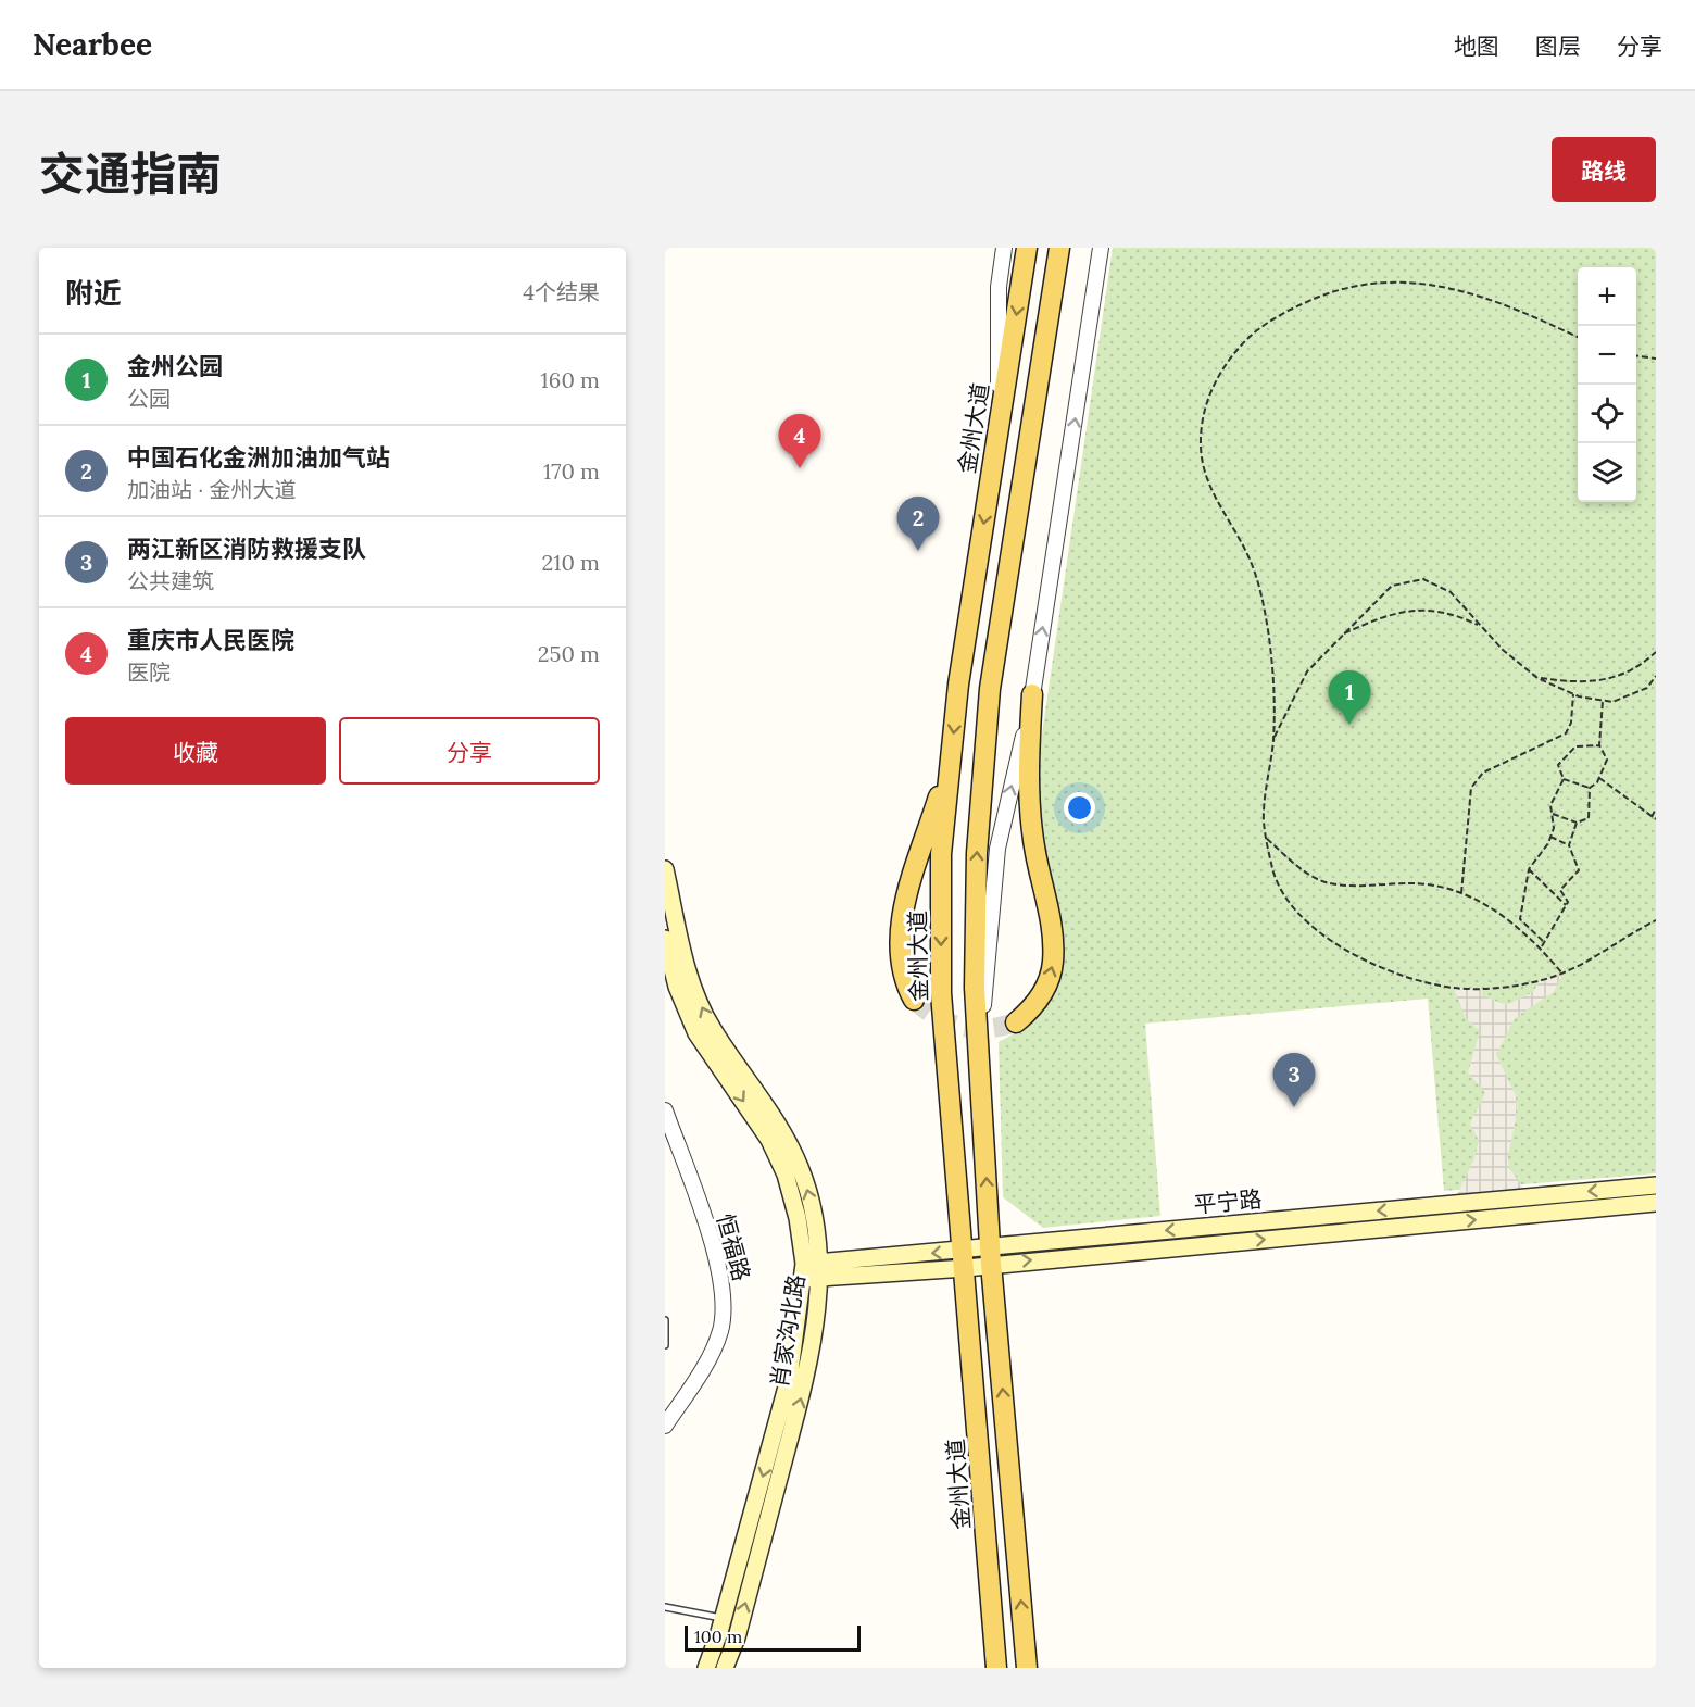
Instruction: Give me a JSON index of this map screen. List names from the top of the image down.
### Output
{
  "streets": {
    "main road": ["金州大道", "平宁路", "肖家沟北路"],
    "street": ["恒福路"]
  },
  "crossings": [
    ["金州大道", "平宁路"],
    ["平宁路", "肖家沟北路"]
  ],
  "scale_bar": "100 m",
  "page": {
    "header": "Nearbee",
    "nav": ["地图", "图层", "分享"],
    "title": "交通指南",
    "buttons": [
      "路线",
      ["收藏", "分享"]
    ],
    "heading": ["附近", "4个结果"],
    "map_buttons": ["+", "−"],
    "list": [
      {
        "mark": "1",
        "name": "金州公园",
        "note": "公园",
        "value": "160 m"
      },
      {
        "mark": "2",
        "name": "中国石化金洲加油加气站",
        "note": "加油站 · 金州大道",
        "value": "170 m"
      },
      {
        "mark": "3",
        "name": "两江新区消防救援支队",
        "note": "公共建筑",
        "value": "210 m"
      },
      {
        "mark": "4",
        "name": "重庆市人民医院",
        "note": "医院",
        "value": "250 m"
      }
    ],
    "pins": [
      "4",
      "2",
      "1",
      "3"
    ],
    "scale": "100 m"
  }
}
